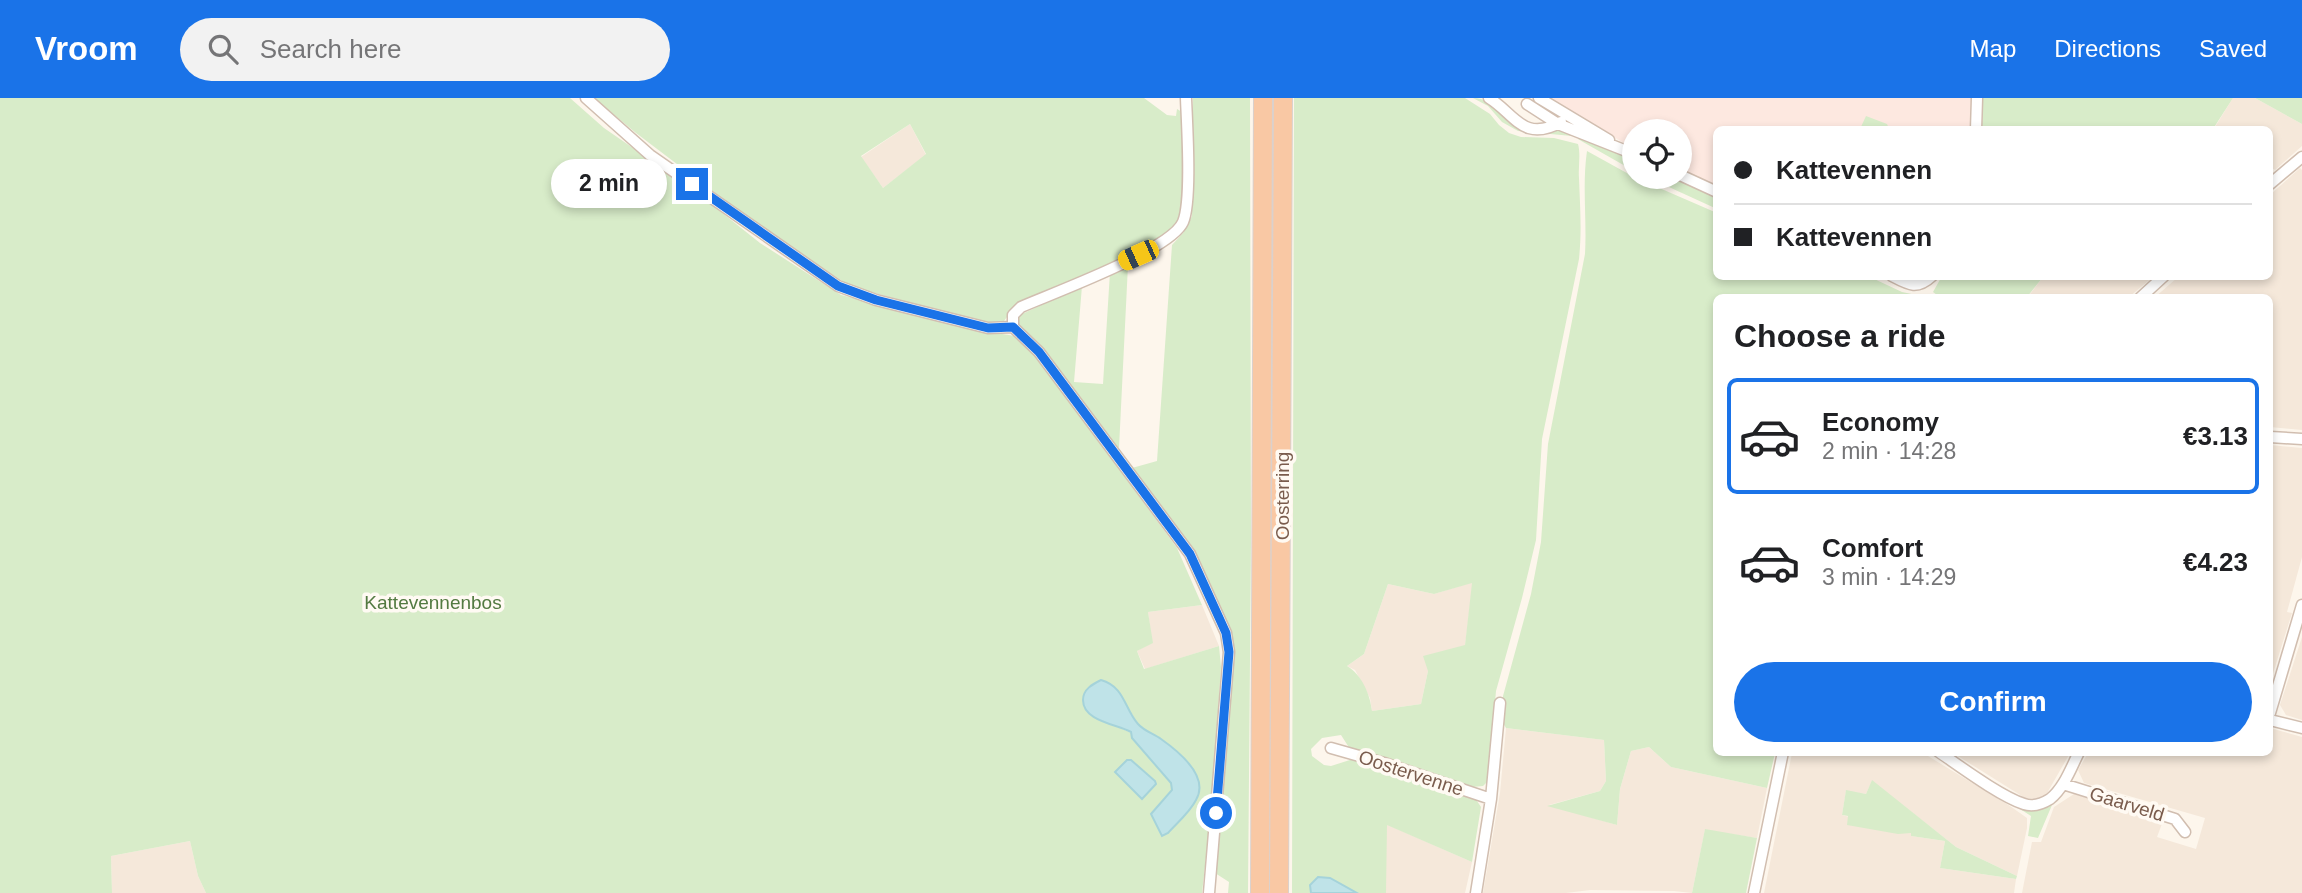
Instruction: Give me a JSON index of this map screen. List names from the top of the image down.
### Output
{
  "streets": {
    "highway": ["Oosterring"],
    "street": ["Oostervenne", "Gaarveld"]
  },
  "parks": ["Kattevennenbos"],
  "page": {
    "header": "Vroom",
    "search": "Search here",
    "nav": ["Map", "Directions", "Saved"],
    "banner": ["Kattevennen", "Kattevennen"],
    "bubble": "2 min",
    "heading": "Choose a ride",
    "list": [
      {
        "name": "Economy",
        "note": "2 min · 14:28",
        "value": "€3.13"
      },
      {
        "name": "Comfort",
        "note": "3 min · 14:29",
        "value": "€4.23"
      }
    ],
    "buttons": "Confirm"
  }
}
